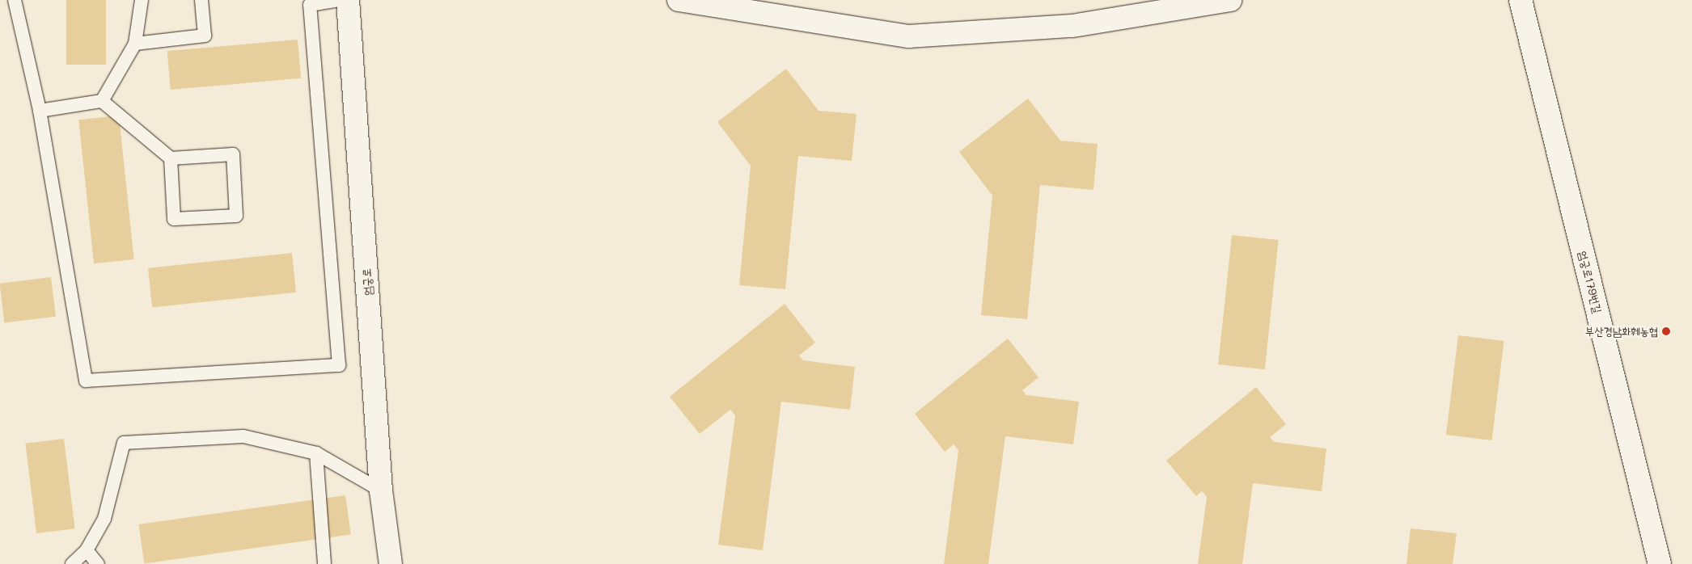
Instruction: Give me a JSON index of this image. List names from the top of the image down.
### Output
{
  "streets": {
    "street": ["엄궁로", "엄궁로179번길"]
  },
  "places": ["부산경남화훼농협"]
}
